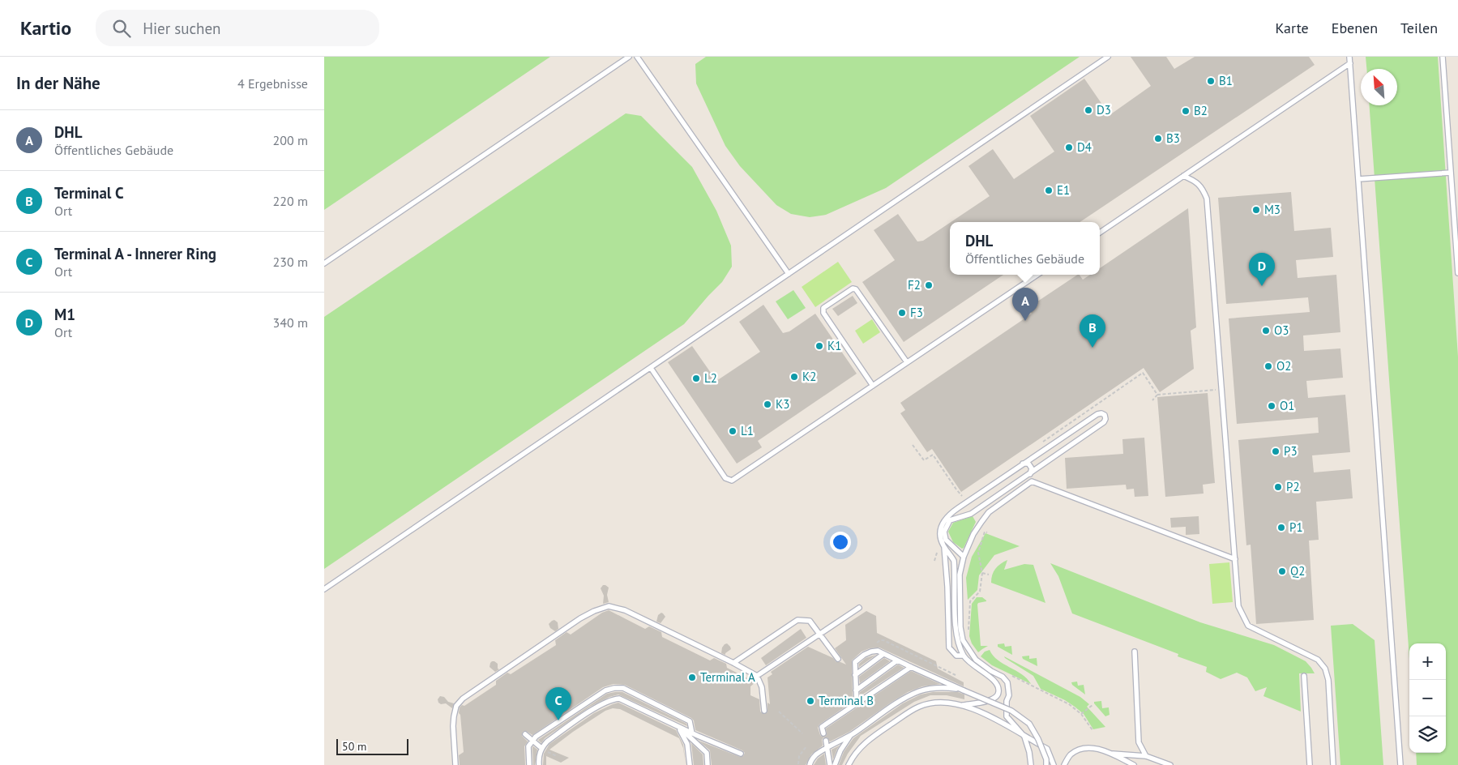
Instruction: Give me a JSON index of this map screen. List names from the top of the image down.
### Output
{
  "places": [
    "B1",
    "D3",
    "B2",
    "B3",
    "D4",
    "E1",
    "M3",
    "F2",
    "F3",
    "O3",
    "K1",
    "O2",
    "K2",
    "L2",
    "K3",
    "O1",
    "L1",
    "P3",
    "P2",
    "P1",
    "Q2",
    "Terminal A",
    "Terminal B"
  ],
  "scale_bar": "50 m",
  "north": "top left",
  "page": {
    "header": "Kartio",
    "search": "Hier suchen",
    "nav": ["Karte", "Ebenen", "Teilen"],
    "heading": ["In der Nähe", "4 Ergebnisse"],
    "list": [
      {
        "mark": "A",
        "name": "DHL",
        "note": "Öffentliches Gebäude",
        "value": "200 m"
      },
      {
        "mark": "B",
        "name": "Terminal C",
        "note": "Ort",
        "value": "220 m"
      },
      {
        "mark": "C",
        "name": "Terminal A - Innerer Ring",
        "note": "Ort",
        "value": "230 m"
      },
      {
        "mark": "D",
        "name": "M1",
        "note": "Ort",
        "value": "340 m"
      }
    ],
    "popup": ["DHL", "Öffentliches Gebäude"],
    "pins": [
      "D",
      "A",
      "B",
      "C"
    ],
    "map_buttons": ["+", "−"],
    "scale": "50 m"
  }
}
